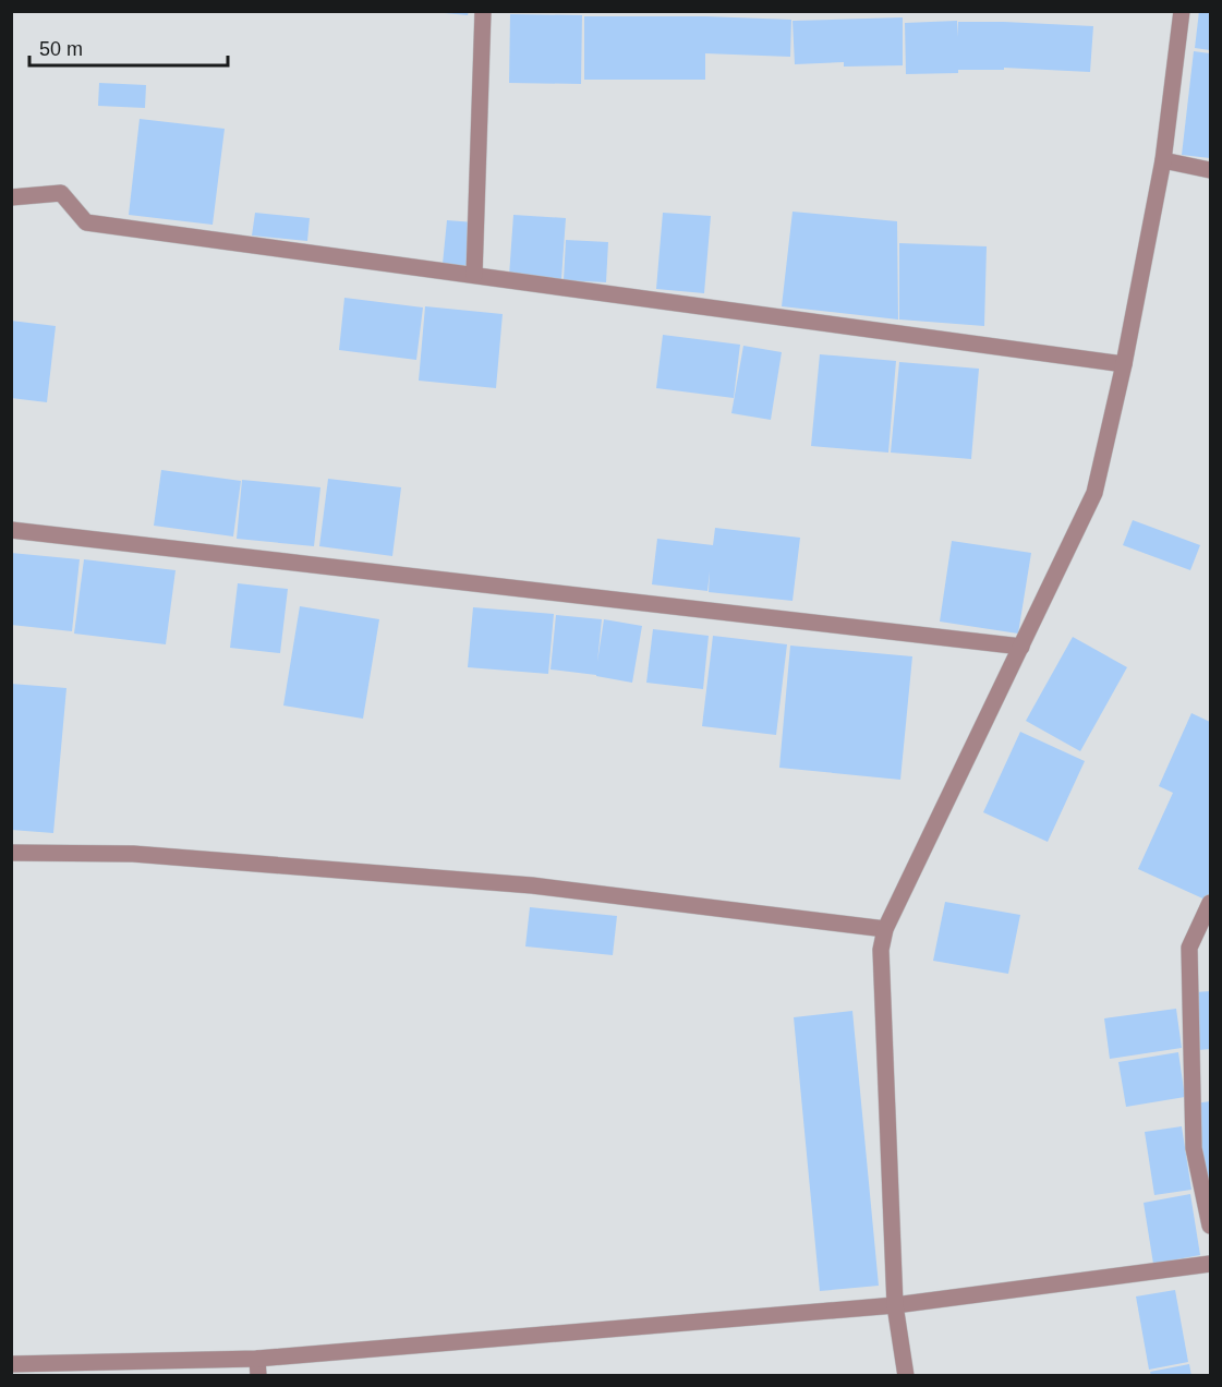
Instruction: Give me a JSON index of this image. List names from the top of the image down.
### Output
{
  "scale_bar": "50 m"
}
